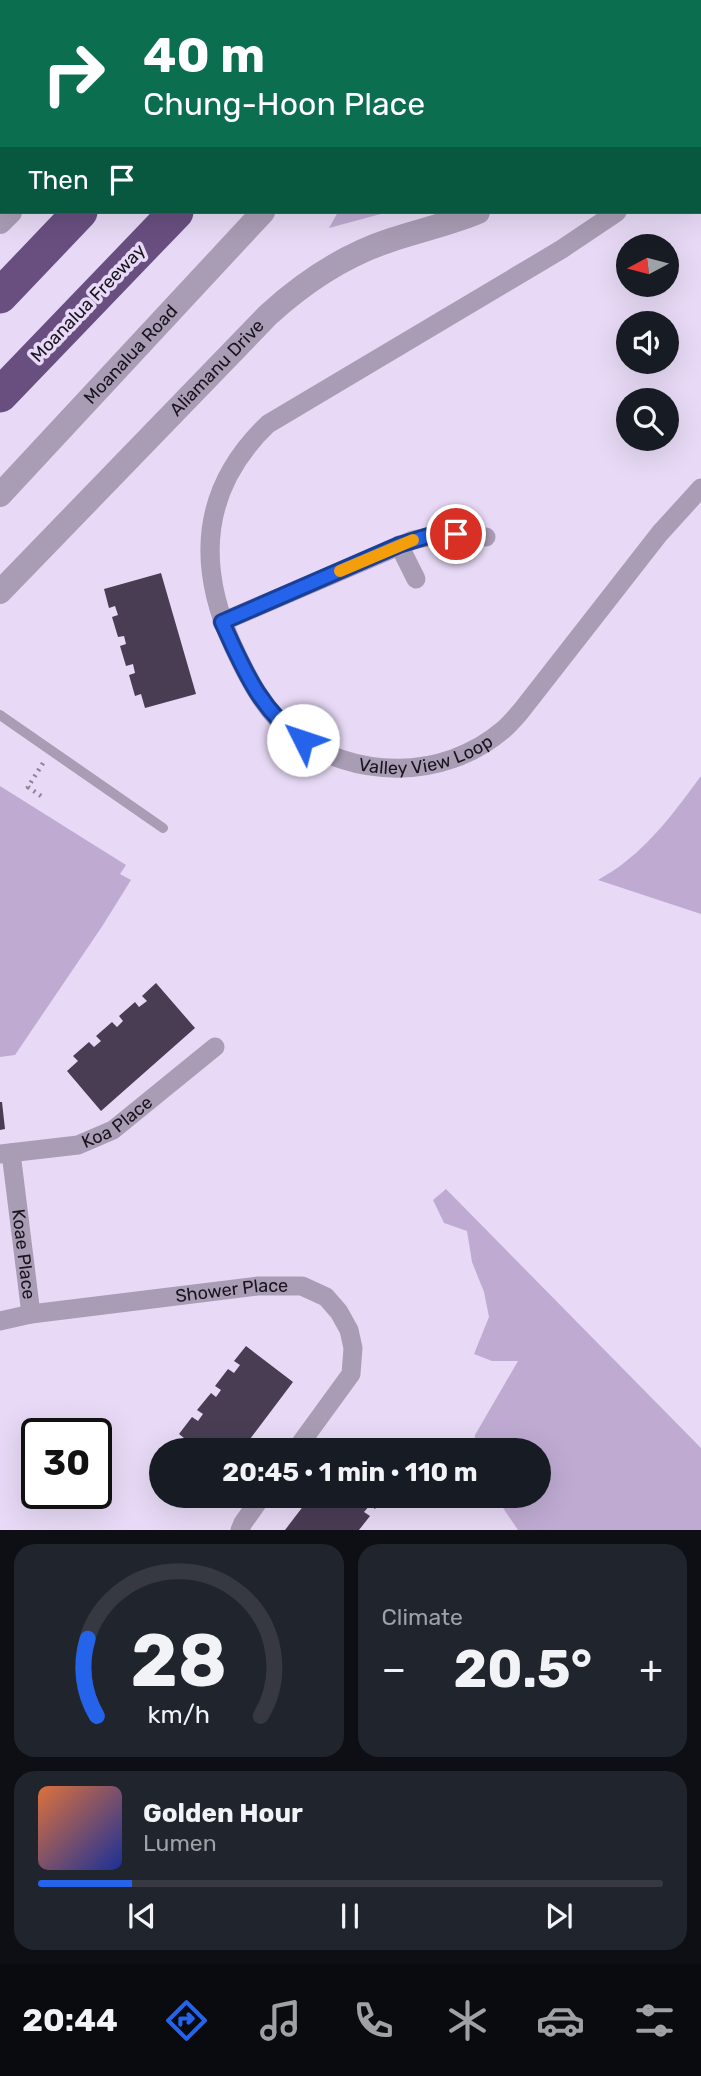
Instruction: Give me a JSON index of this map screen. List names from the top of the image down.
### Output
{
  "streets": {
    "highway": ["Moanalua Freeway"],
    "street": [
      "Moanalua Road",
      "Aliamanu Drive",
      "Valley View Loop",
      "Koa Place",
      "Koae Place",
      "Shower Place"
    ]
  },
  "crossings": [
    ["Koa Place", "Koae Place"],
    ["Koae Place", "Shower Place"]
  ],
  "north": "left",
  "page": {
    "turn": ["40 m", "Chung-Hoon Place"],
    "then": "Then",
    "limit": "30",
    "trip": "20:45 · 1 min · 110 m",
    "tile": "Climate",
    "heat": ["−", "20.5°", "+"],
    "song": ["Golden Hour", "Lumen"],
    "tabs": "20:44",
    "gauge": ["28", "km/h"]
  }
}
